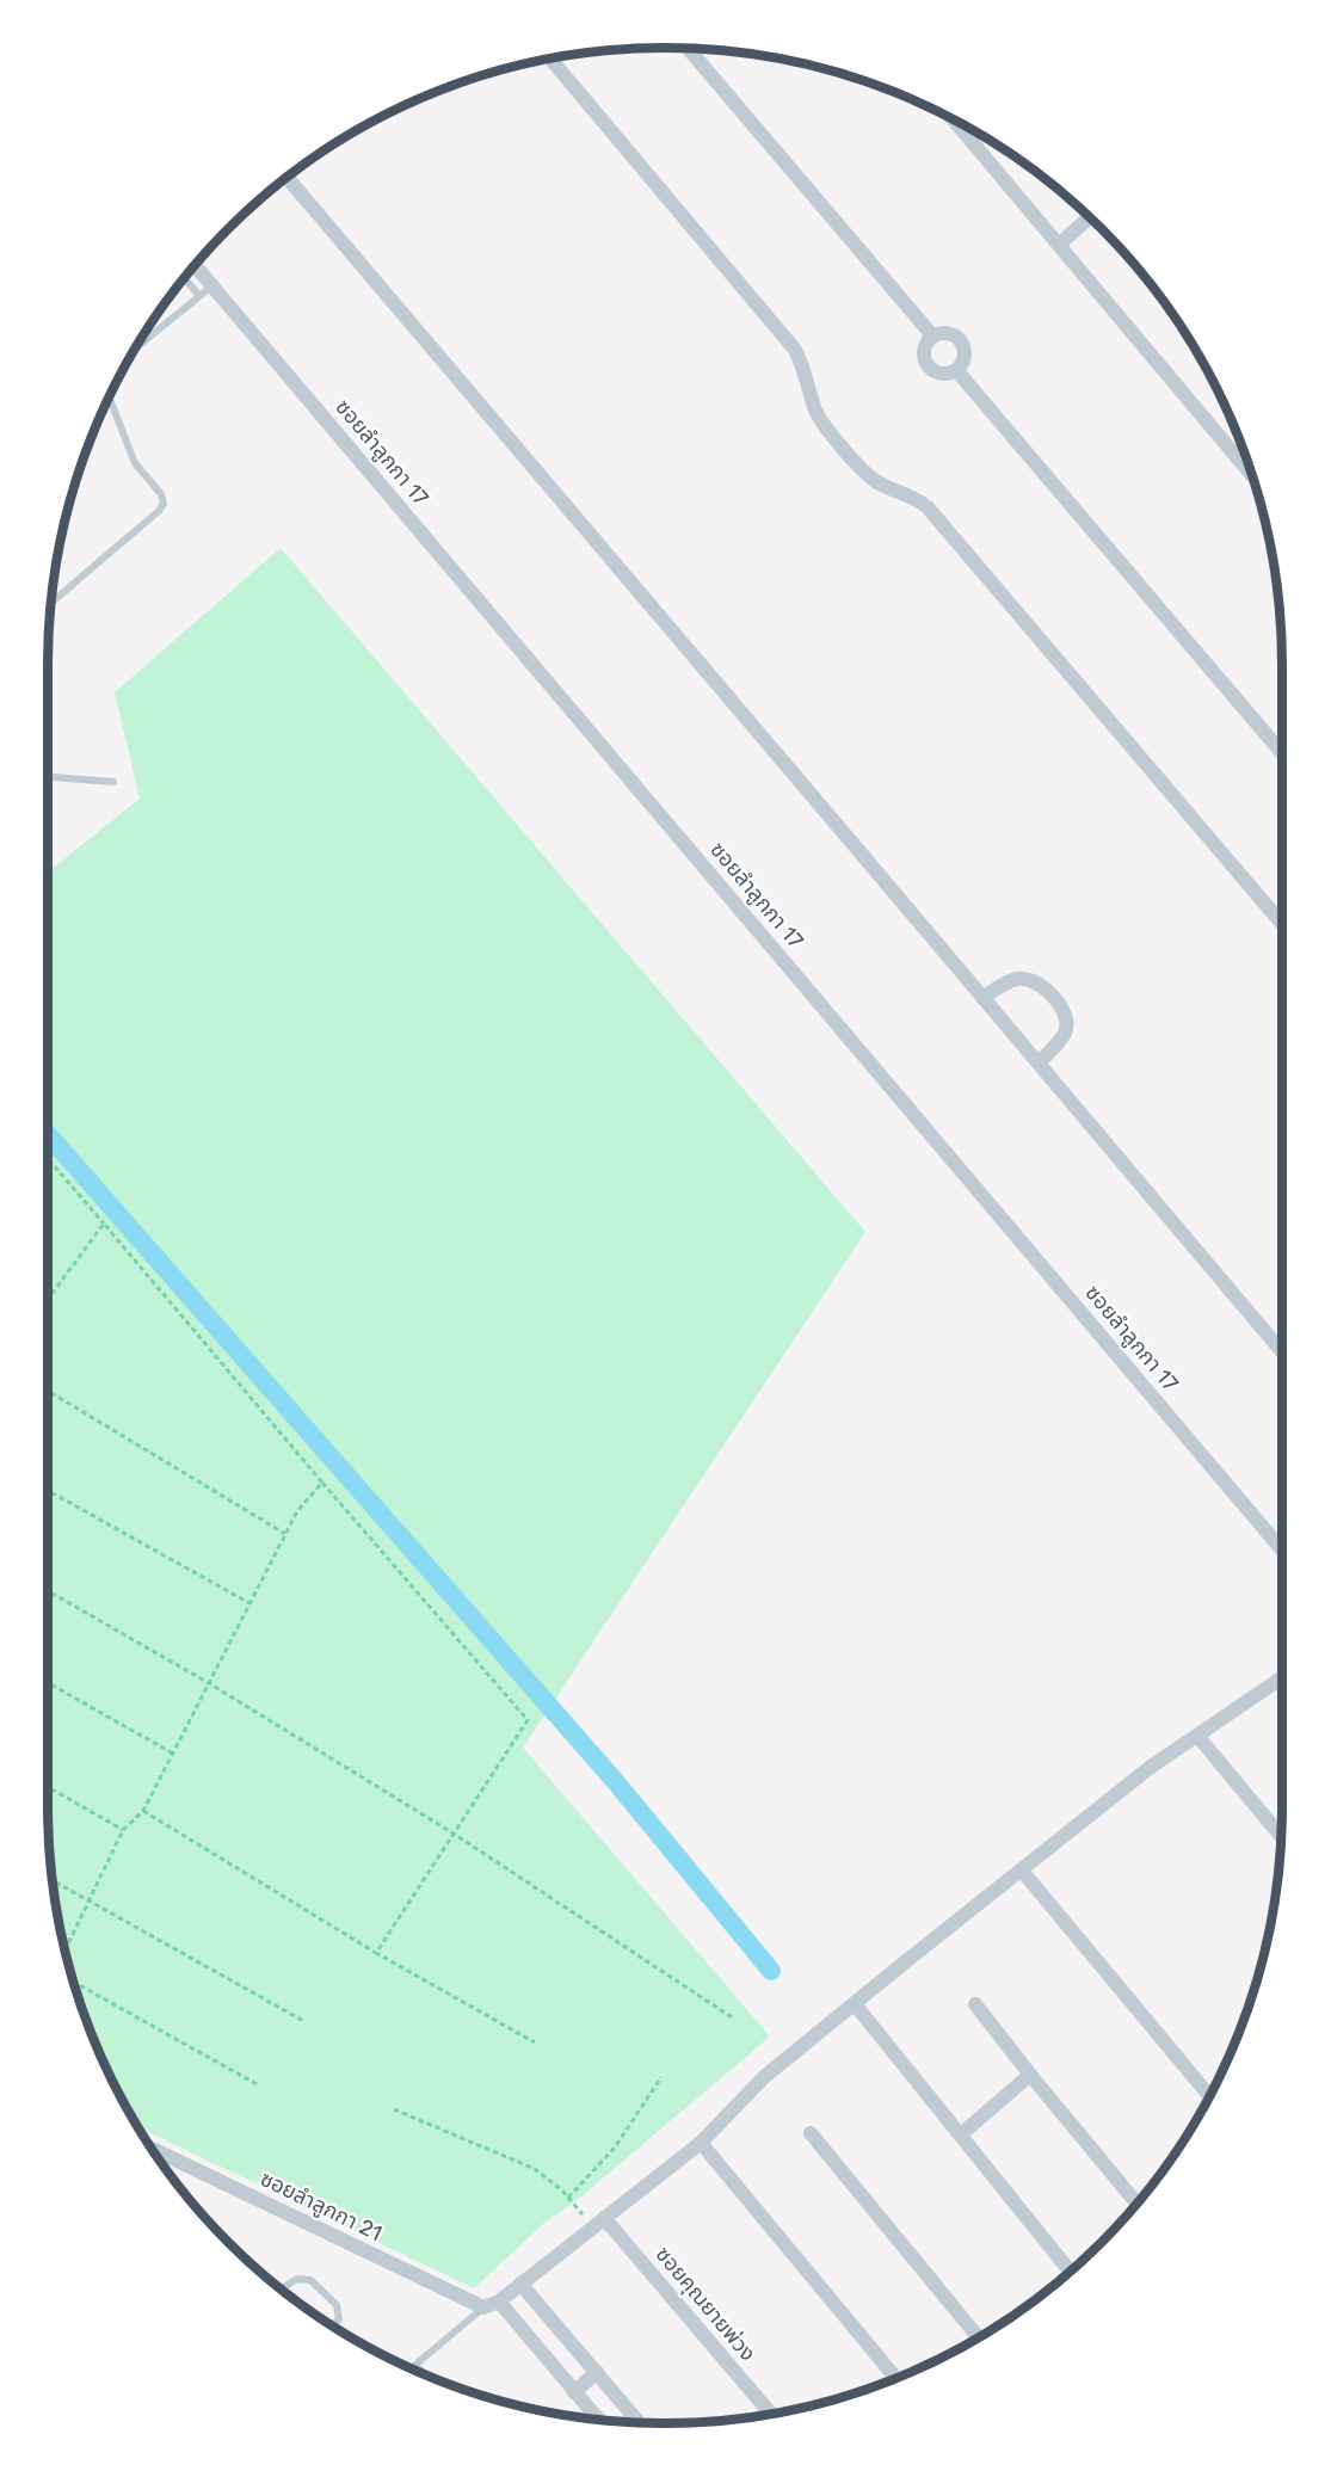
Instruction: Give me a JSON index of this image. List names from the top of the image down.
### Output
{
  "streets": {
    "street": ["ซอยลำลูกกา 17", "ซอยลำลูกกา 21", "ซอยคุณยายพ่วง"]
  }
}
